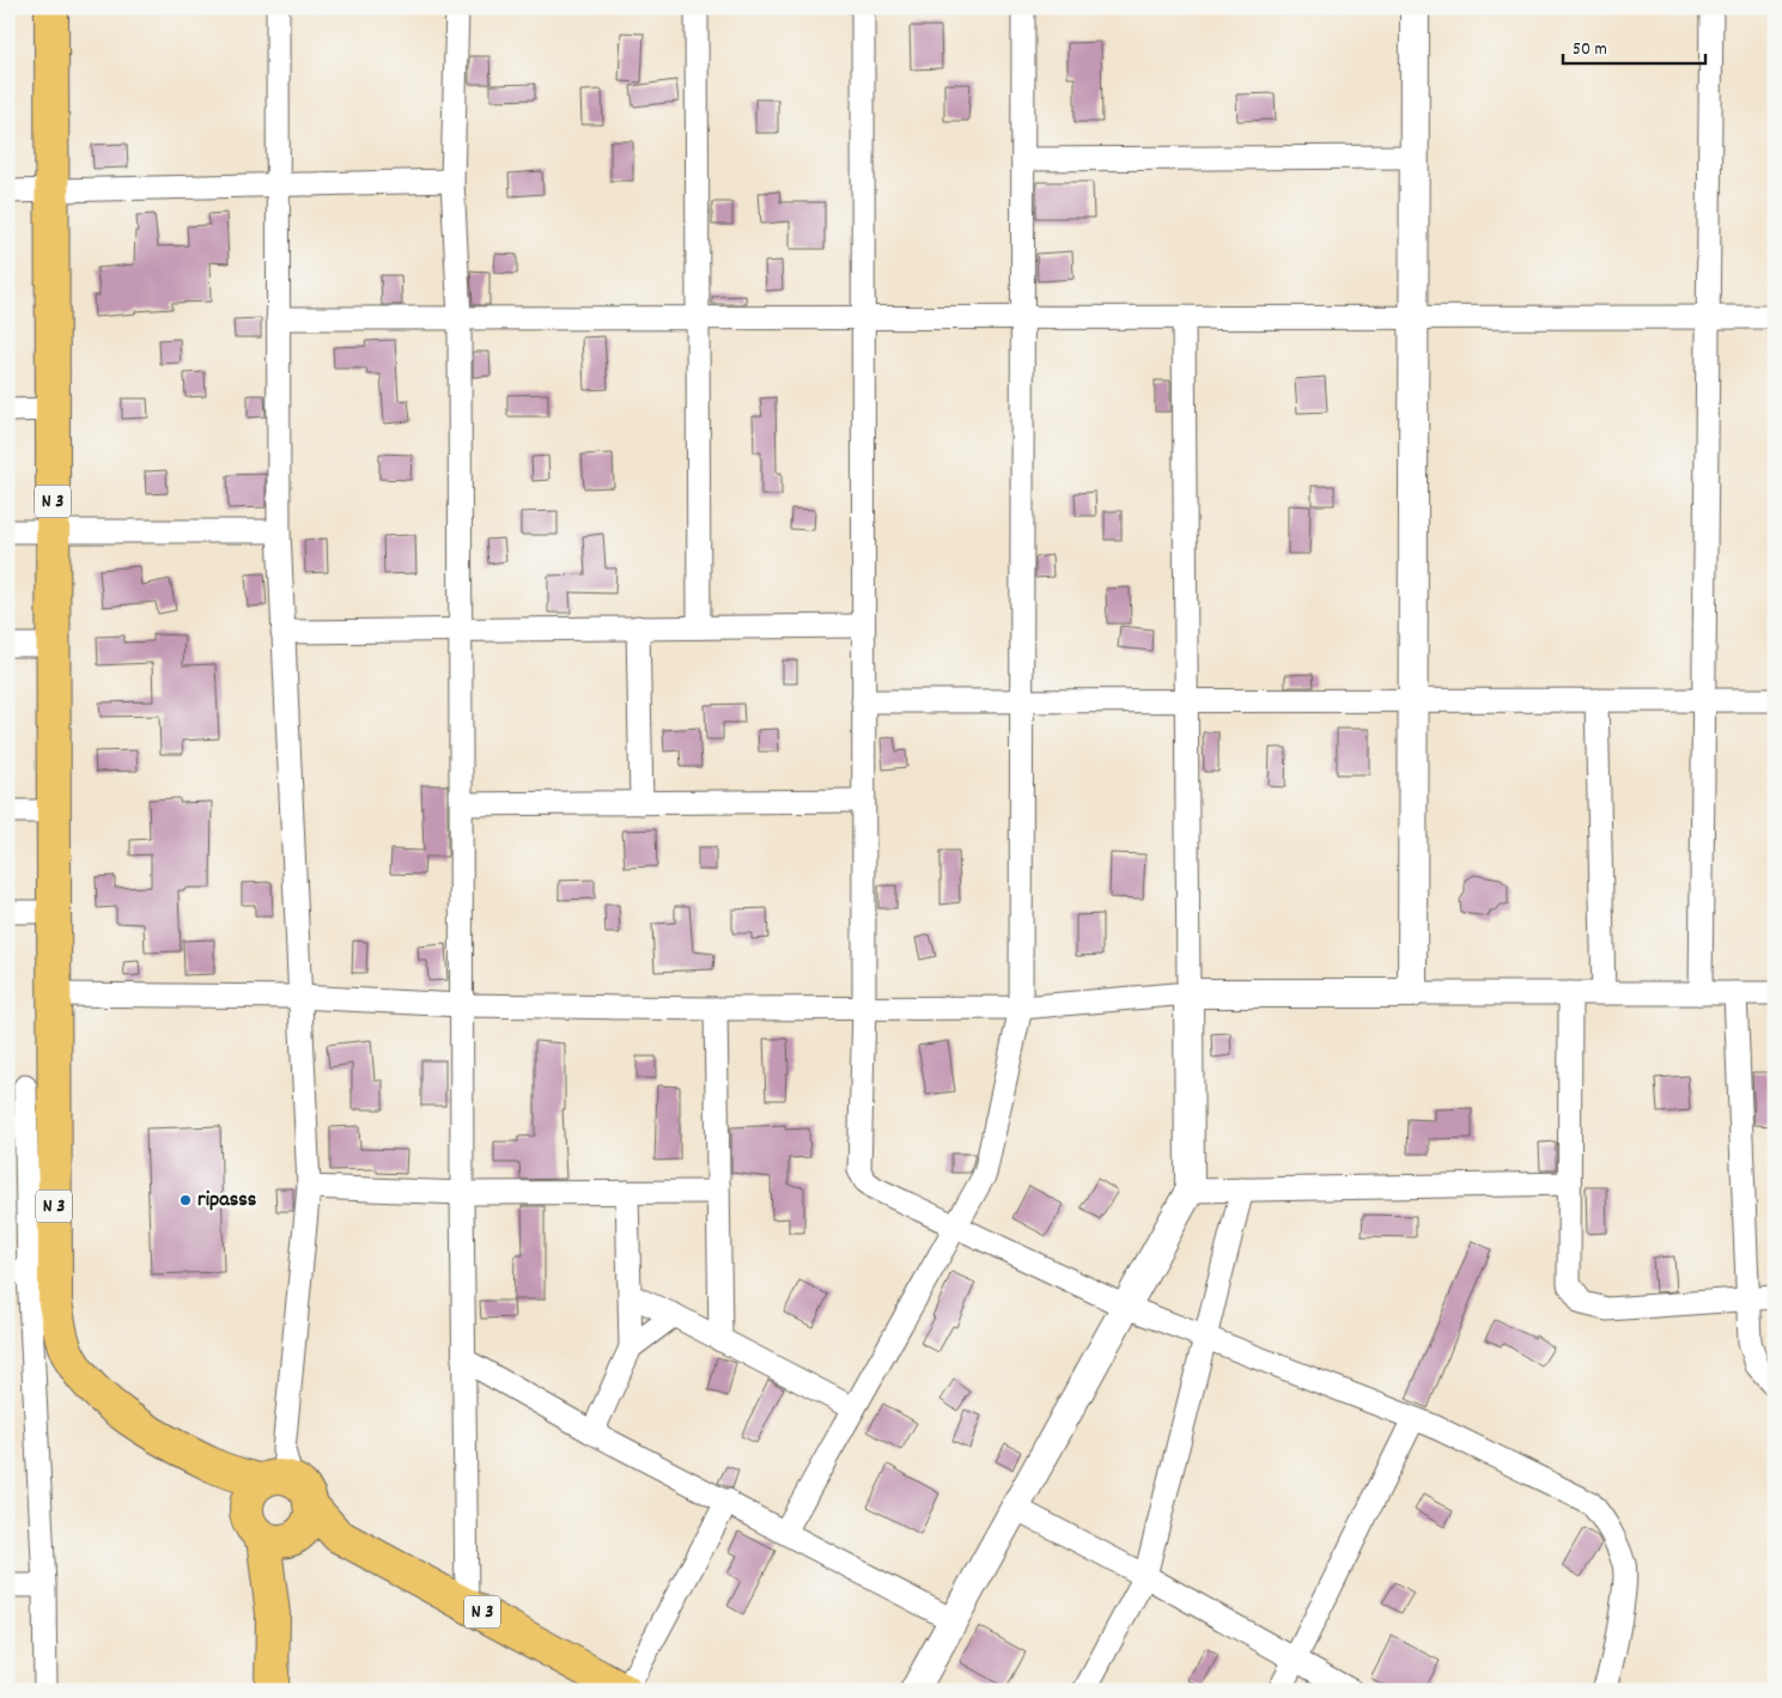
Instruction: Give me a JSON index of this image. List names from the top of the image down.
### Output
{
  "streets": {
    "main road": ["N 3"]
  },
  "places": ["ripasss"],
  "scale_bar": "50 m"
}
